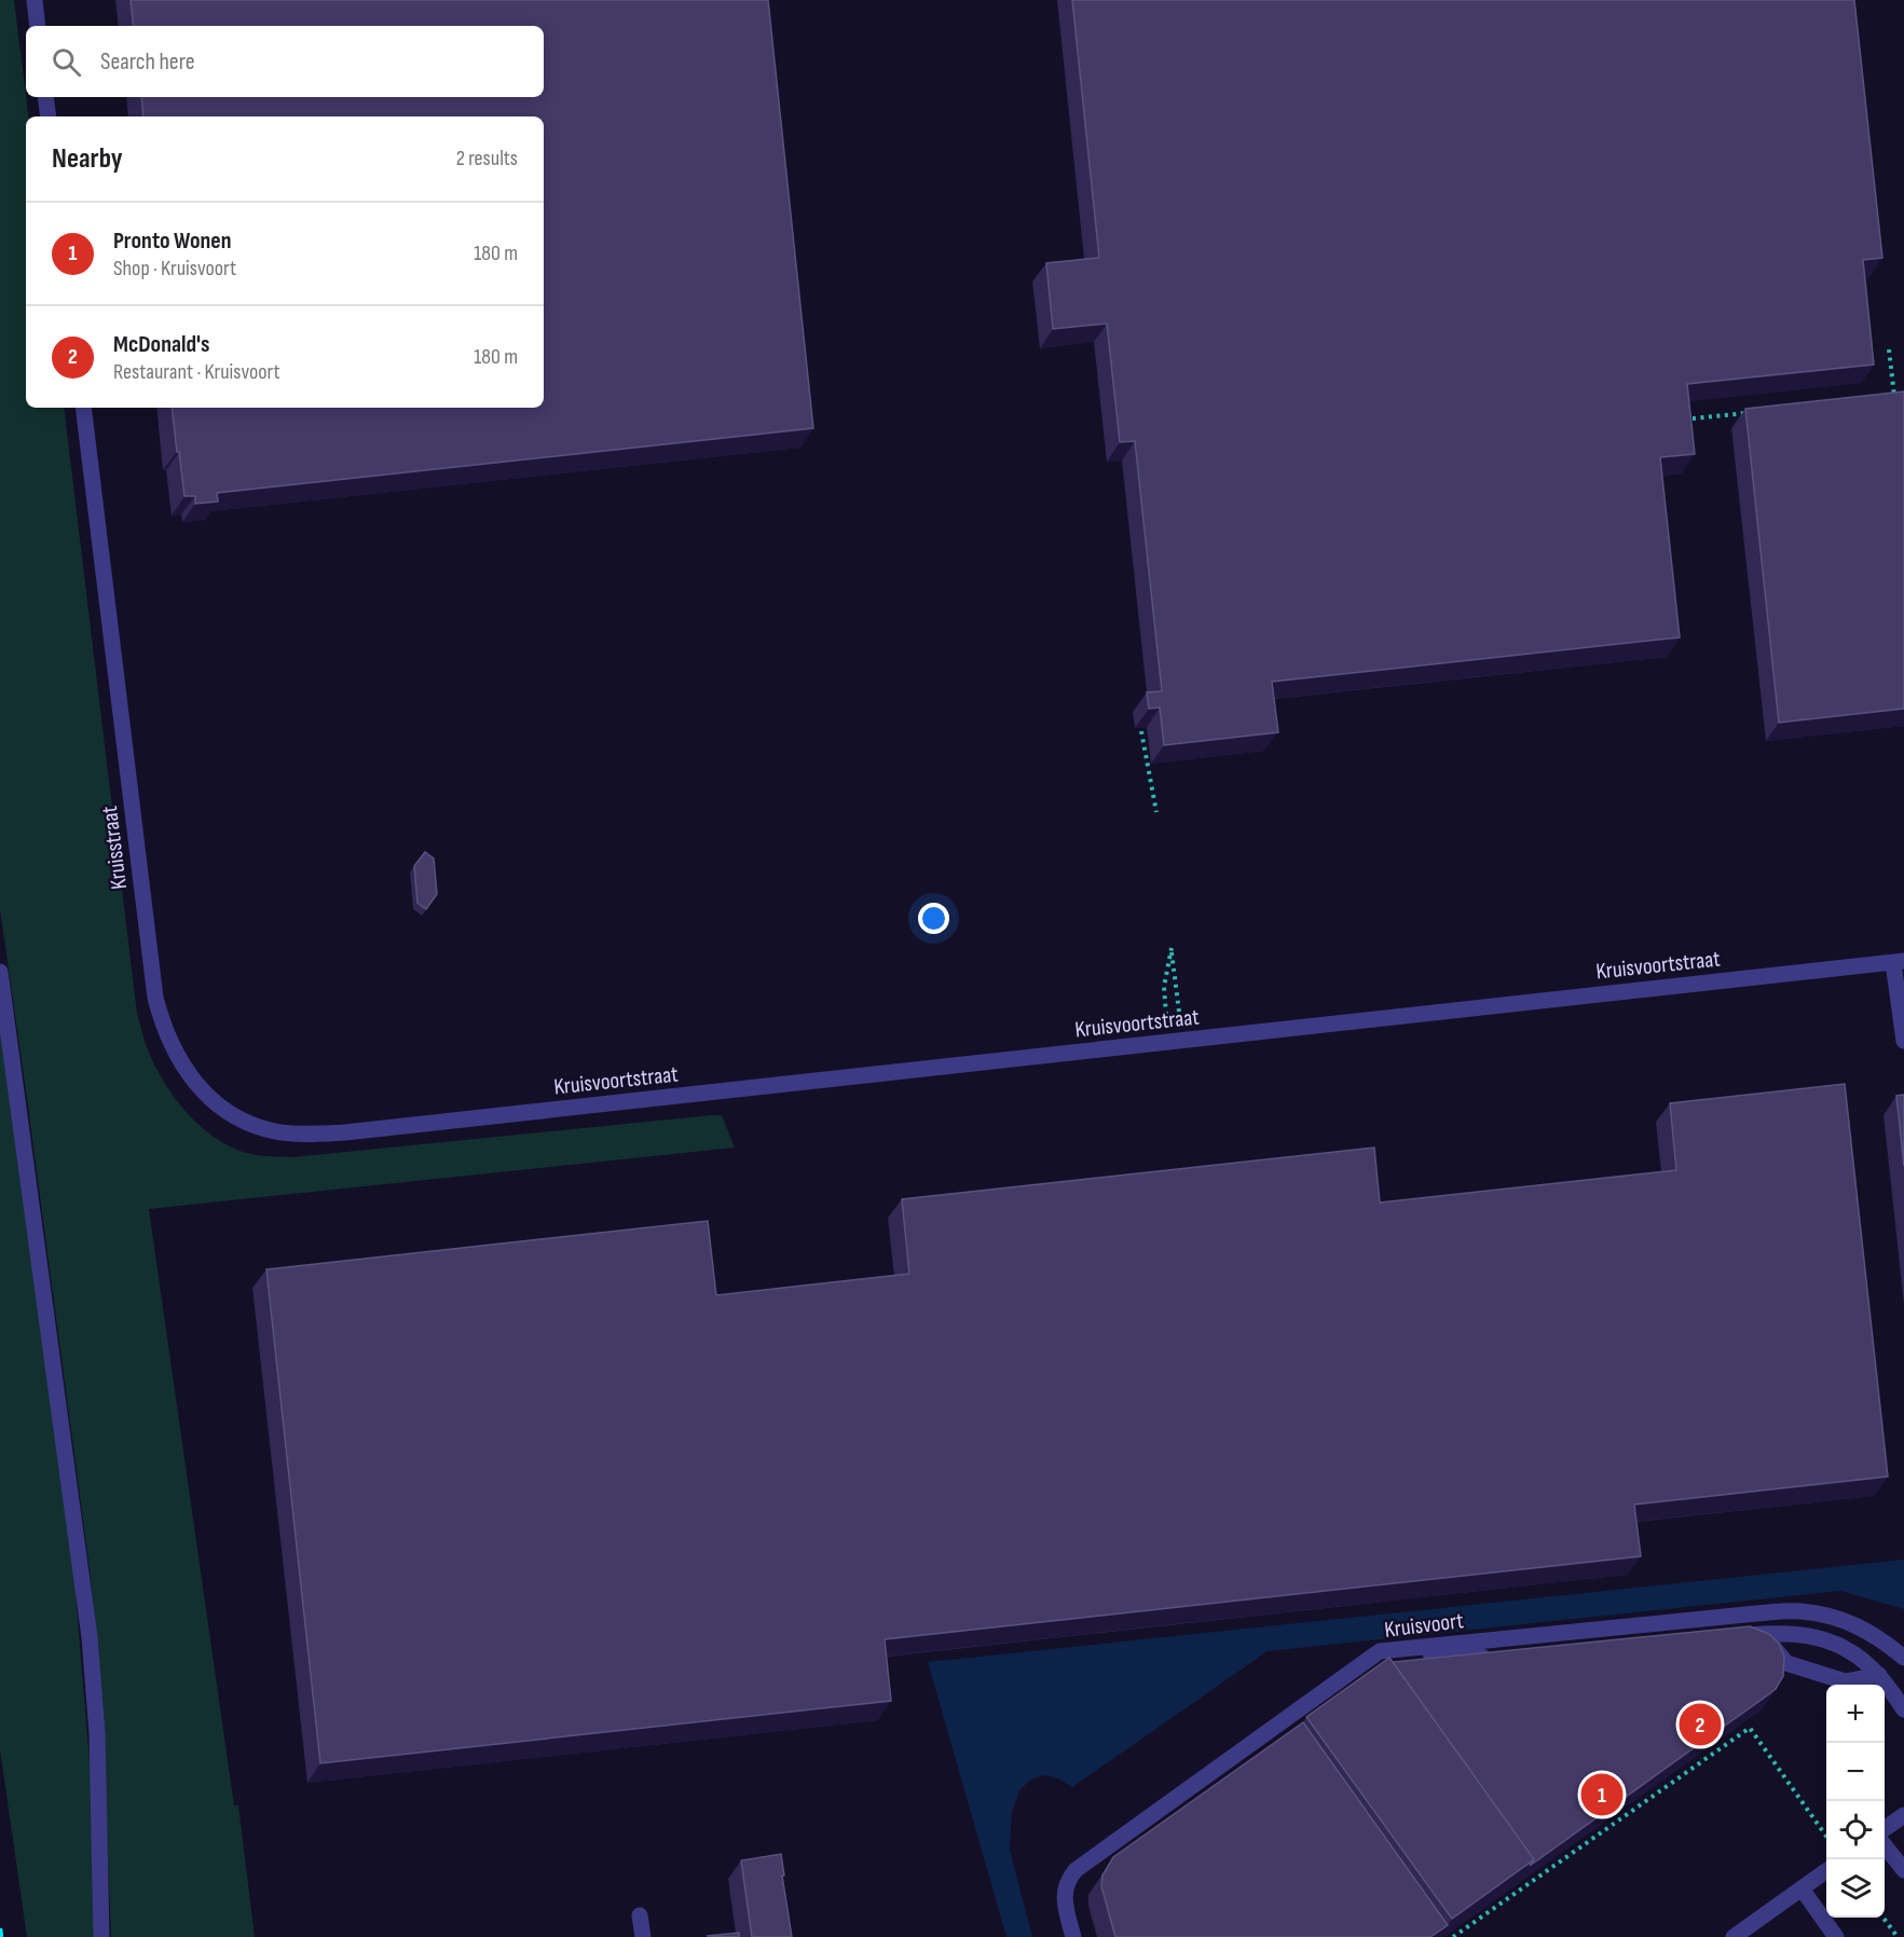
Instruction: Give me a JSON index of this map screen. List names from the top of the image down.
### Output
{
  "streets": {
    "street": ["Kruisstraat", "Kruisvoortstraat", "Kruisvoort"]
  },
  "crossings": [
    ["Kruisstraat", "Kruisvoortstraat"]
  ],
  "page": {
    "search": "Search here",
    "heading": ["Nearby", "2 results"],
    "list": [
      {
        "mark": "1",
        "name": "Pronto Wonen",
        "note": "Shop · Kruisvoort",
        "value": "180 m"
      },
      {
        "mark": "2",
        "name": "McDonald's",
        "note": "Restaurant · Kruisvoort",
        "value": "180 m"
      }
    ],
    "map_buttons": ["+", "−"],
    "pins": ["2", "1"]
  }
}
